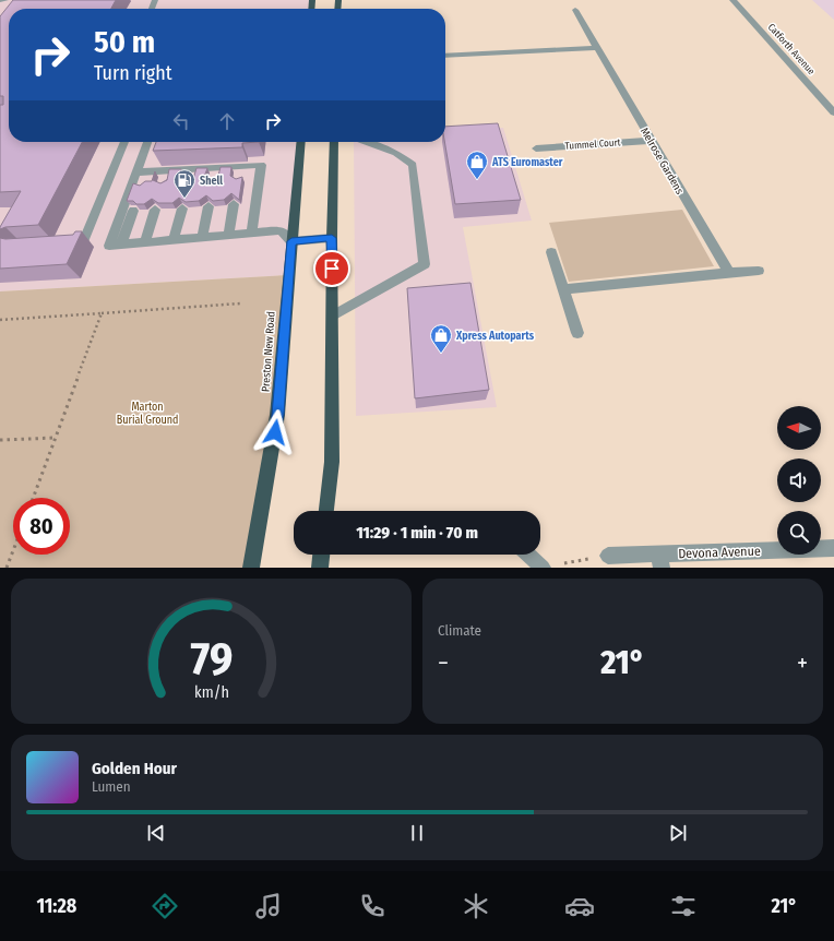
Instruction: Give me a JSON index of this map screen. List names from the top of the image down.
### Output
{
  "streets": {
    "highway": ["Preston New Road"],
    "street": [
      "Catforth Avenue",
      "Tummel Court",
      "Melrose Gardens",
      "Devona Avenue"
    ]
  },
  "crossings": [
    ["Tummel Court", "Melrose Gardens"]
  ],
  "parks": ["Marton Burial Ground"],
  "places": {
    "shop": ["ATS Euromaster", "Xpress Autoparts"],
    "fuel station": ["Shell"]
  },
  "north": "left",
  "page": {
    "turn": ["50 m", "Turn right"],
    "limit": "80",
    "trip": "11:29 · 1 min · 70 m",
    "tile": "Climate",
    "heat": ["−", "21°", "+"],
    "song": ["Golden Hour", "Lumen"],
    "tabs": ["11:28", "21°"],
    "gauge": ["79", "km/h"]
  }
}
